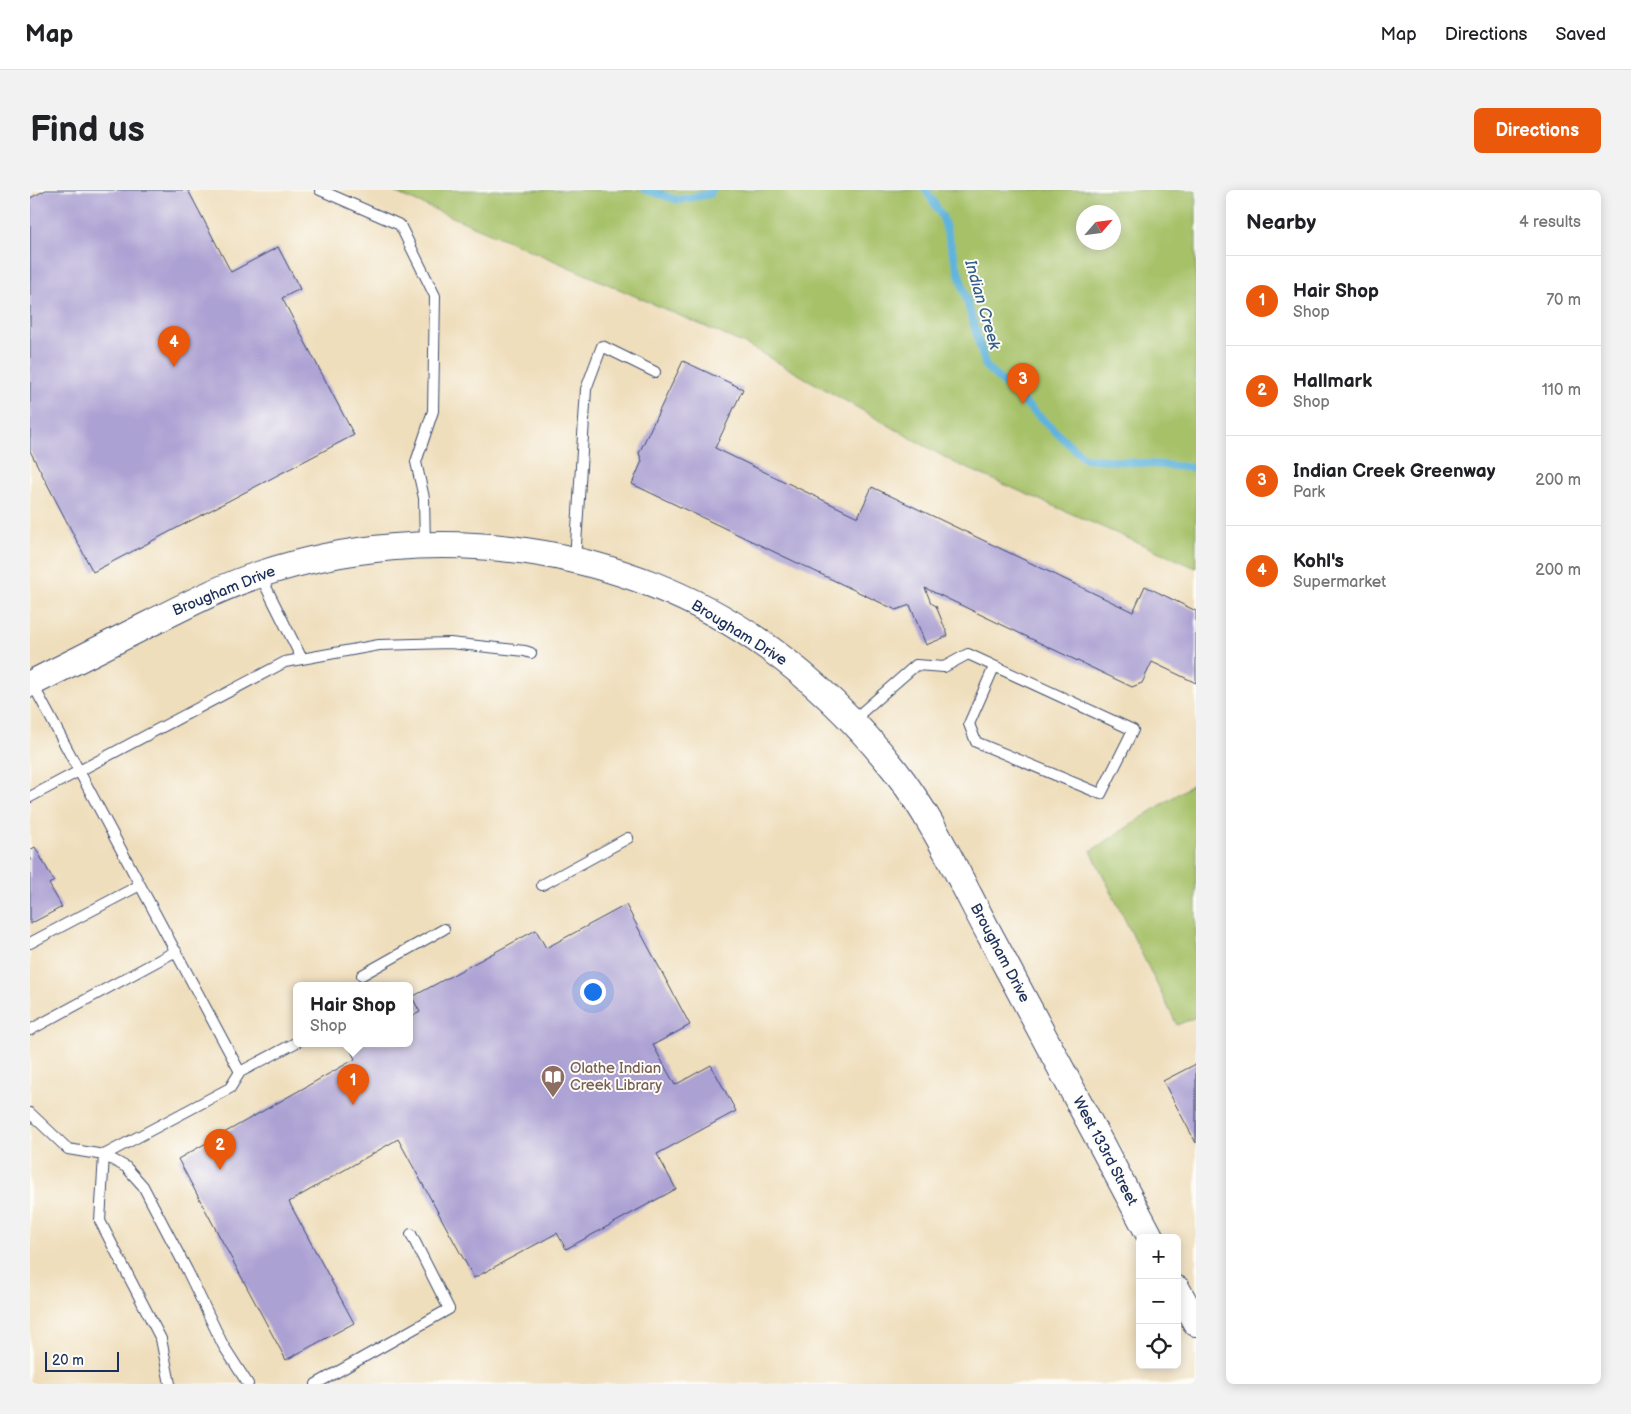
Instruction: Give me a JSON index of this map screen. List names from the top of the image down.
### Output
{
  "streets": {
    "street": ["Brougham Drive", "West 133rd Street"]
  },
  "crossings": [
    ["Brougham Drive", "West 133rd Street"]
  ],
  "water": ["Indian Creek"],
  "places": {
    "library": ["Olathe Indian Creek Library"]
  },
  "scale_bar": "20 m",
  "north": "top right",
  "page": {
    "header": "Map",
    "nav": ["Map", "Directions", "Saved"],
    "buttons": "Directions",
    "title": "Find us",
    "heading": ["Nearby", "4 results"],
    "list": [
      {
        "mark": "1",
        "name": "Hair Shop",
        "note": "Shop",
        "value": "70 m"
      },
      {
        "mark": "2",
        "name": "Hallmark",
        "note": "Shop",
        "value": "110 m"
      },
      {
        "mark": "3",
        "name": "Indian Creek Greenway",
        "note": "Park",
        "value": "200 m"
      },
      {
        "mark": "4",
        "name": "Kohl's",
        "note": "Supermarket",
        "value": "200 m"
      }
    ],
    "pins": [
      "4",
      "3",
      "1",
      "2"
    ],
    "popup": ["Hair Shop", "Shop"],
    "map_buttons": ["+", "−"],
    "scale": "20 m"
  }
}
